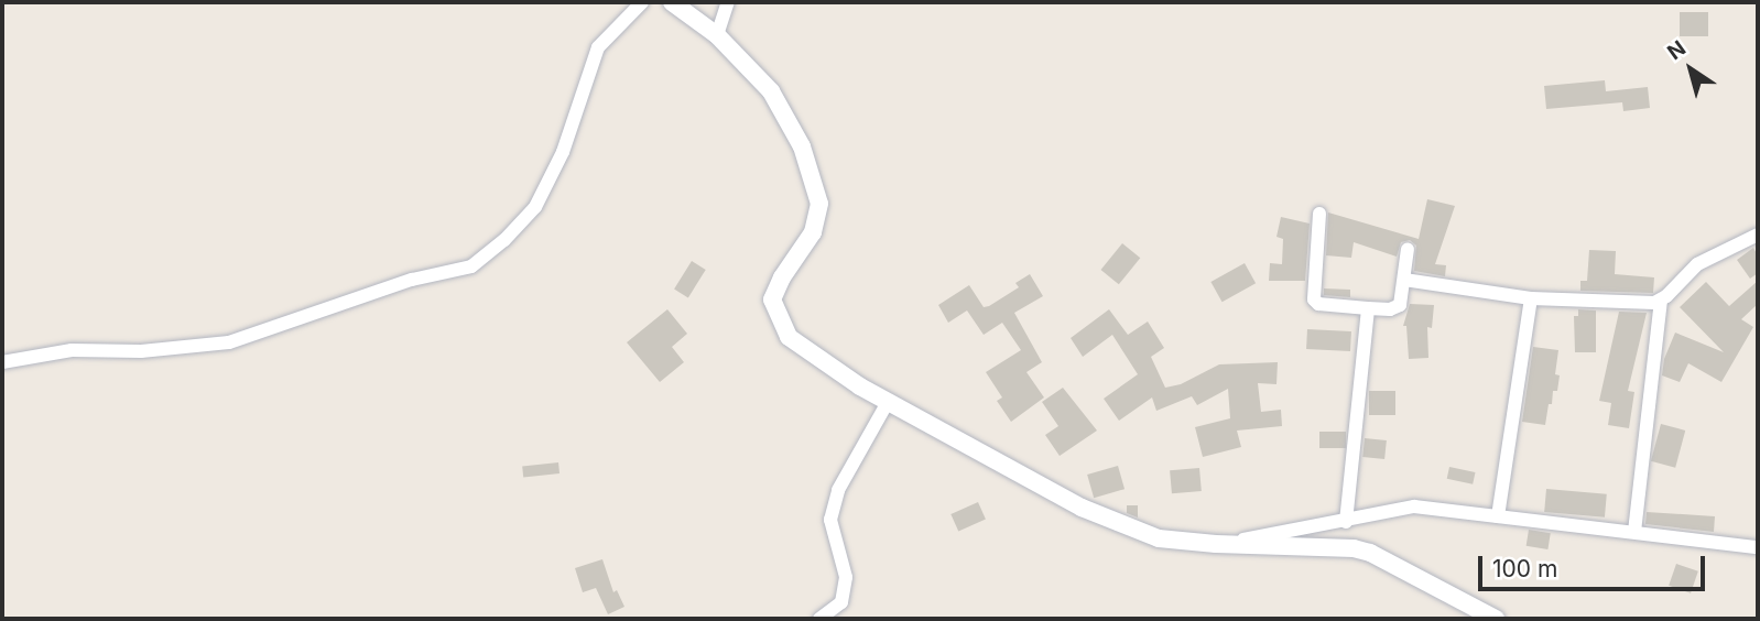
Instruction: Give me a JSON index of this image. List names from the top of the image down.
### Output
{
  "scale_bar": "100 m",
  "north": "top left"
}
